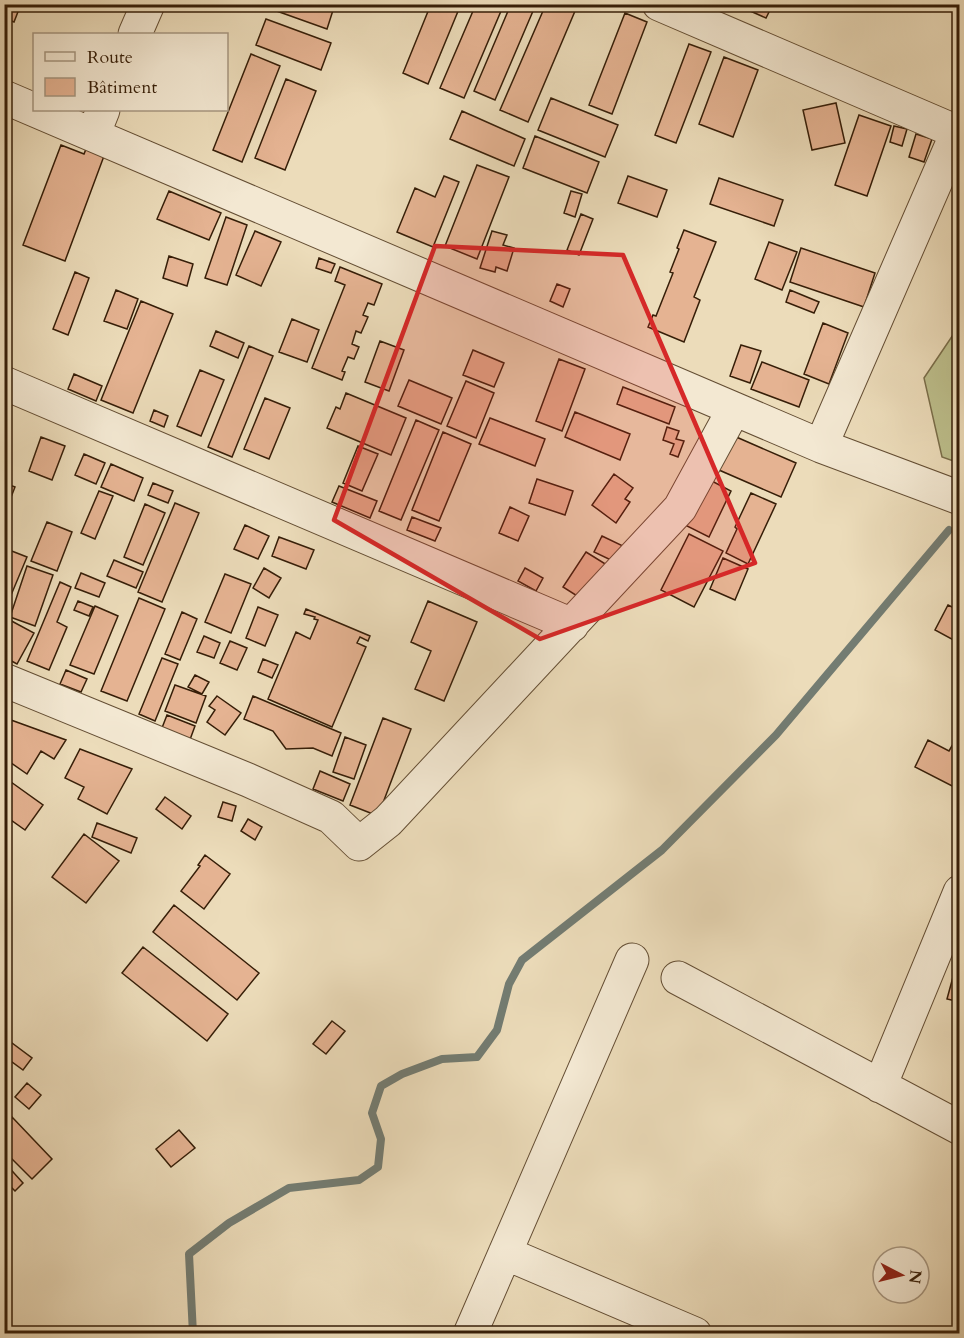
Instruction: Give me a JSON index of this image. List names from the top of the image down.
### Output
{
  "legend": ["Route", "Bâtiment"],
  "north": "right"
}
